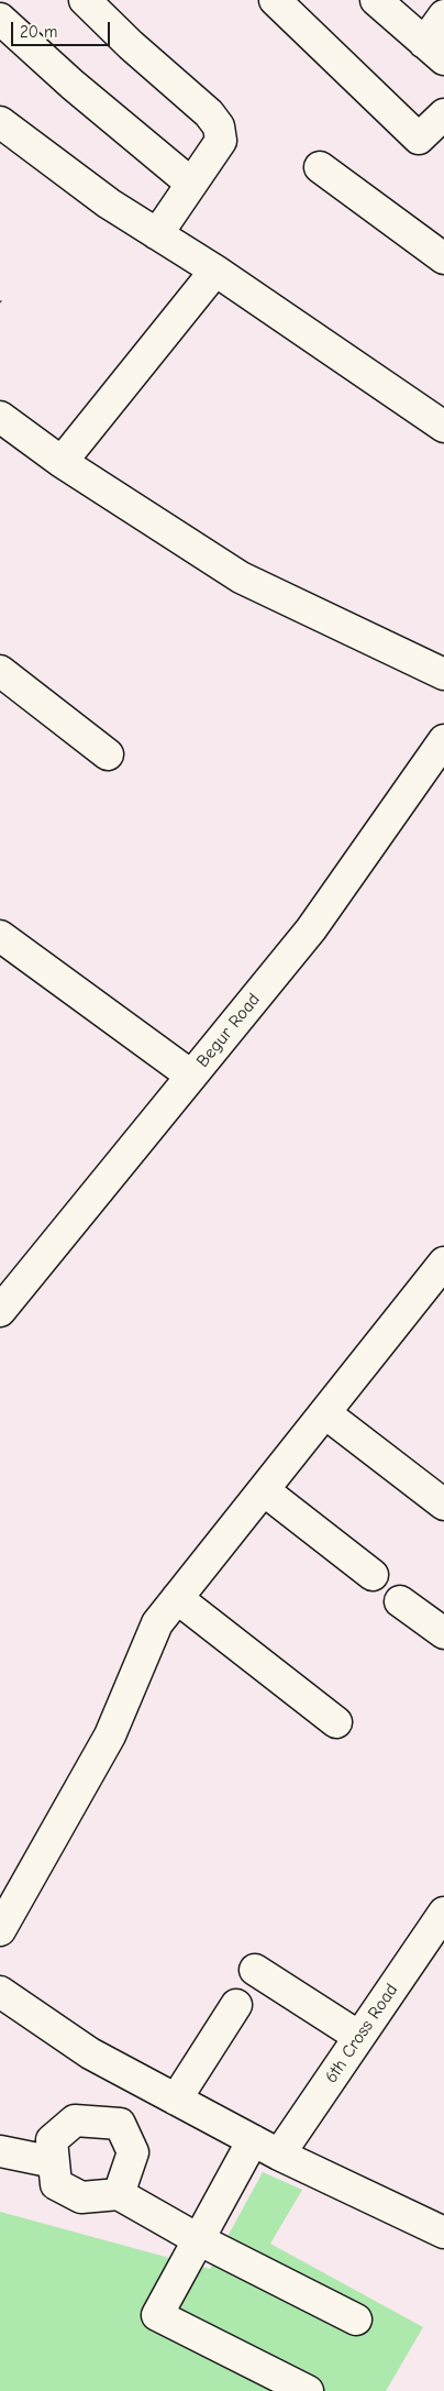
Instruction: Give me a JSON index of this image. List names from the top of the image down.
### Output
{
  "streets": {
    "street": ["Begur Road", "6th Cross Road"]
  },
  "scale_bar": "20 m"
}
